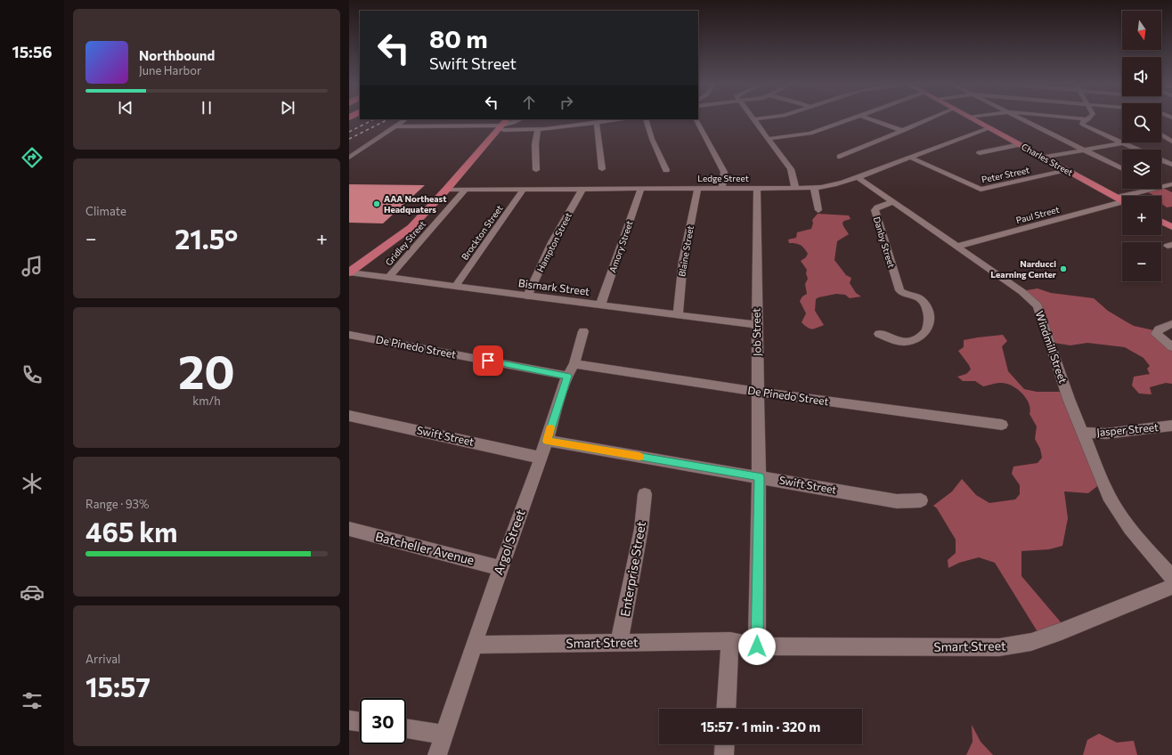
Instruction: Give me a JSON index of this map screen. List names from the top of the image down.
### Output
{
  "streets": {
    "main road": ["Charles Street"],
    "street": [
      "Peter Street",
      "Ledge Street",
      "Paul Street",
      "Brockton Street",
      "Hampton Street",
      "Danby Street",
      "Gridley Street",
      "Amory Street",
      "Blaine Street",
      "Bismark Street",
      "Job Street",
      "De Pinedo Street",
      "Windmill Street",
      "Jasper Street",
      "Swift Street",
      "Argol Street",
      "Batcheller Avenue",
      "Enterprise Street",
      "Smart Street"
    ]
  },
  "crossings": [
    ["Charles Street", "Peter Street"],
    ["Charles Street", "Ledge Street"],
    ["Peter Street", "Ledge Street"],
    ["Ledge Street", "Brockton Street"],
    ["Ledge Street", "Hampton Street"],
    ["Ledge Street", "Gridley Street"],
    ["Ledge Street", "Amory Street"],
    ["Ledge Street", "Blaine Street"],
    ["Ledge Street", "Job Street"],
    ["Ledge Street", "Windmill Street"],
    ["Paul Street", "Windmill Street"],
    ["Brockton Street", "Bismark Street"],
    ["Hampton Street", "Bismark Street"],
    ["Danby Street", "Windmill Street"],
    ["Gridley Street", "Bismark Street"],
    ["Amory Street", "Bismark Street"],
    ["Blaine Street", "Bismark Street"],
    ["Bismark Street", "Job Street"],
    ["Job Street", "De Pinedo Street"],
    ["Job Street", "Swift Street"],
    ["Job Street", "Smart Street"],
    ["De Pinedo Street", "Argol Street"],
    ["Windmill Street", "Jasper Street"],
    ["Swift Street", "Argol Street"],
    ["Argol Street", "Batcheller Avenue"],
    ["Argol Street", "Smart Street"],
    ["Enterprise Street", "Smart Street"]
  ],
  "places": ["AAA Northeast Headquaters", "Narducci Learning Center"],
  "north": "bottom",
  "page": {
    "tabs": "15:56",
    "map_buttons": ["+", "−"],
    "turn": ["80 m", "Swift Street"],
    "song": ["Northbound", "June Harbor"],
    "tile": [
      "Climate",
      ["20", "km/h"],
      ["Range · 93%", "465 km"],
      ["Arrival", "15:57"]
    ],
    "heat": ["−", "21.5°", "+"],
    "limit": "30",
    "trip": "15:57 · 1 min · 320 m"
  }
}
